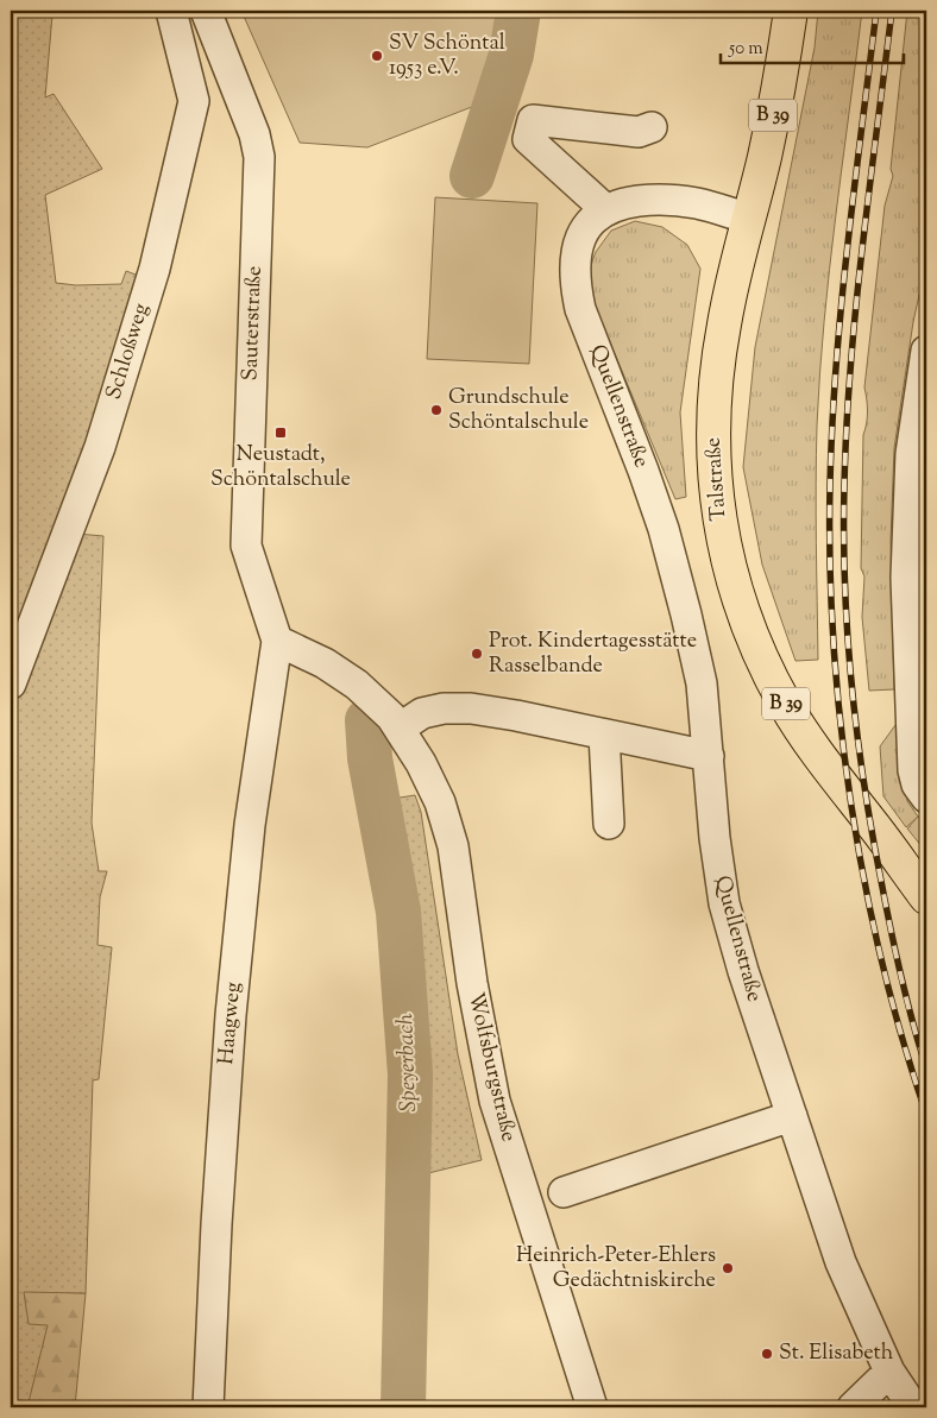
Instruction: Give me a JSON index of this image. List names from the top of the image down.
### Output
{
  "streets": {
    "main road": ["B 39", "Talstraße"],
    "street": [
      "Sauterstraße",
      "Schloßweg",
      "Quellenstraße",
      "Haagweg",
      "Wolfsburgstraße"
    ]
  },
  "crossings": [
    ["Sauterstraße", "Haagweg"]
  ],
  "water": ["Speyerbach"],
  "places": {
    "other": [
      "SV Schöntal 1953 e.V.",
      "Grundschule Schöntalschule",
      "Prot. Kindertagesstätte Rasselbande",
      "Heinrich-Peter-Ehlers Gedächtniskirche",
      "St. Elisabeth"
    ],
    "transit": ["Neustadt, Schöntalschule"]
  },
  "scale_bar": "50 m"
}
